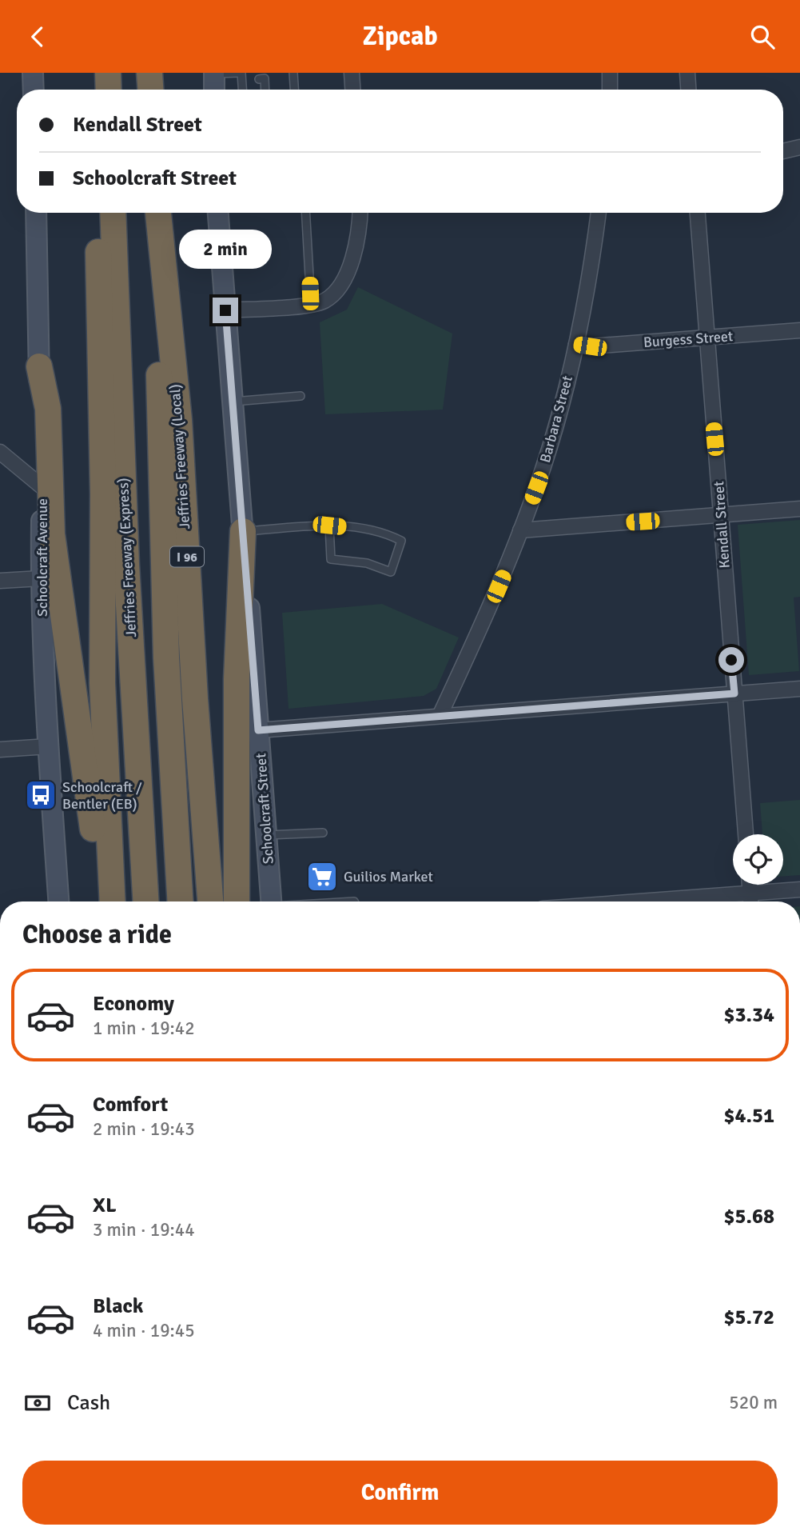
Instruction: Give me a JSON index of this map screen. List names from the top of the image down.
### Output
{
  "streets": {
    "highway": ["Jeffries Freeway (Local)", "I 96", "Jeffries Freeway (Express)"],
    "main road": ["Schoolcraft Avenue", "Schoolcraft Street"],
    "street": ["Burgess Street", "Barbara Street", "Kendall Street"]
  },
  "crossings": [
    ["Burgess Street", "Barbara Street"],
    ["Burgess Street", "Kendall Street"]
  ],
  "places": {
    "bus stop": ["Schoolcraft / Bentler (EB)"],
    "supermarket": ["Guilios Market"]
  },
  "page": {
    "header": "Zipcab",
    "banner": ["Kendall Street", "Schoolcraft Street"],
    "bubble": "2 min",
    "heading": "Choose a ride",
    "list": [
      {
        "name": "Economy",
        "note": "1 min · 19:42",
        "value": "$3.34"
      },
      {
        "name": "Comfort",
        "note": "2 min · 19:43",
        "value": "$4.51"
      },
      {
        "name": "XL",
        "note": "3 min · 19:44",
        "value": "$5.68"
      },
      {
        "name": "Black",
        "note": "4 min · 19:45",
        "value": "$5.72"
      }
    ],
    "pay": ["Cash", "520 m"],
    "buttons": "Confirm"
  }
}
